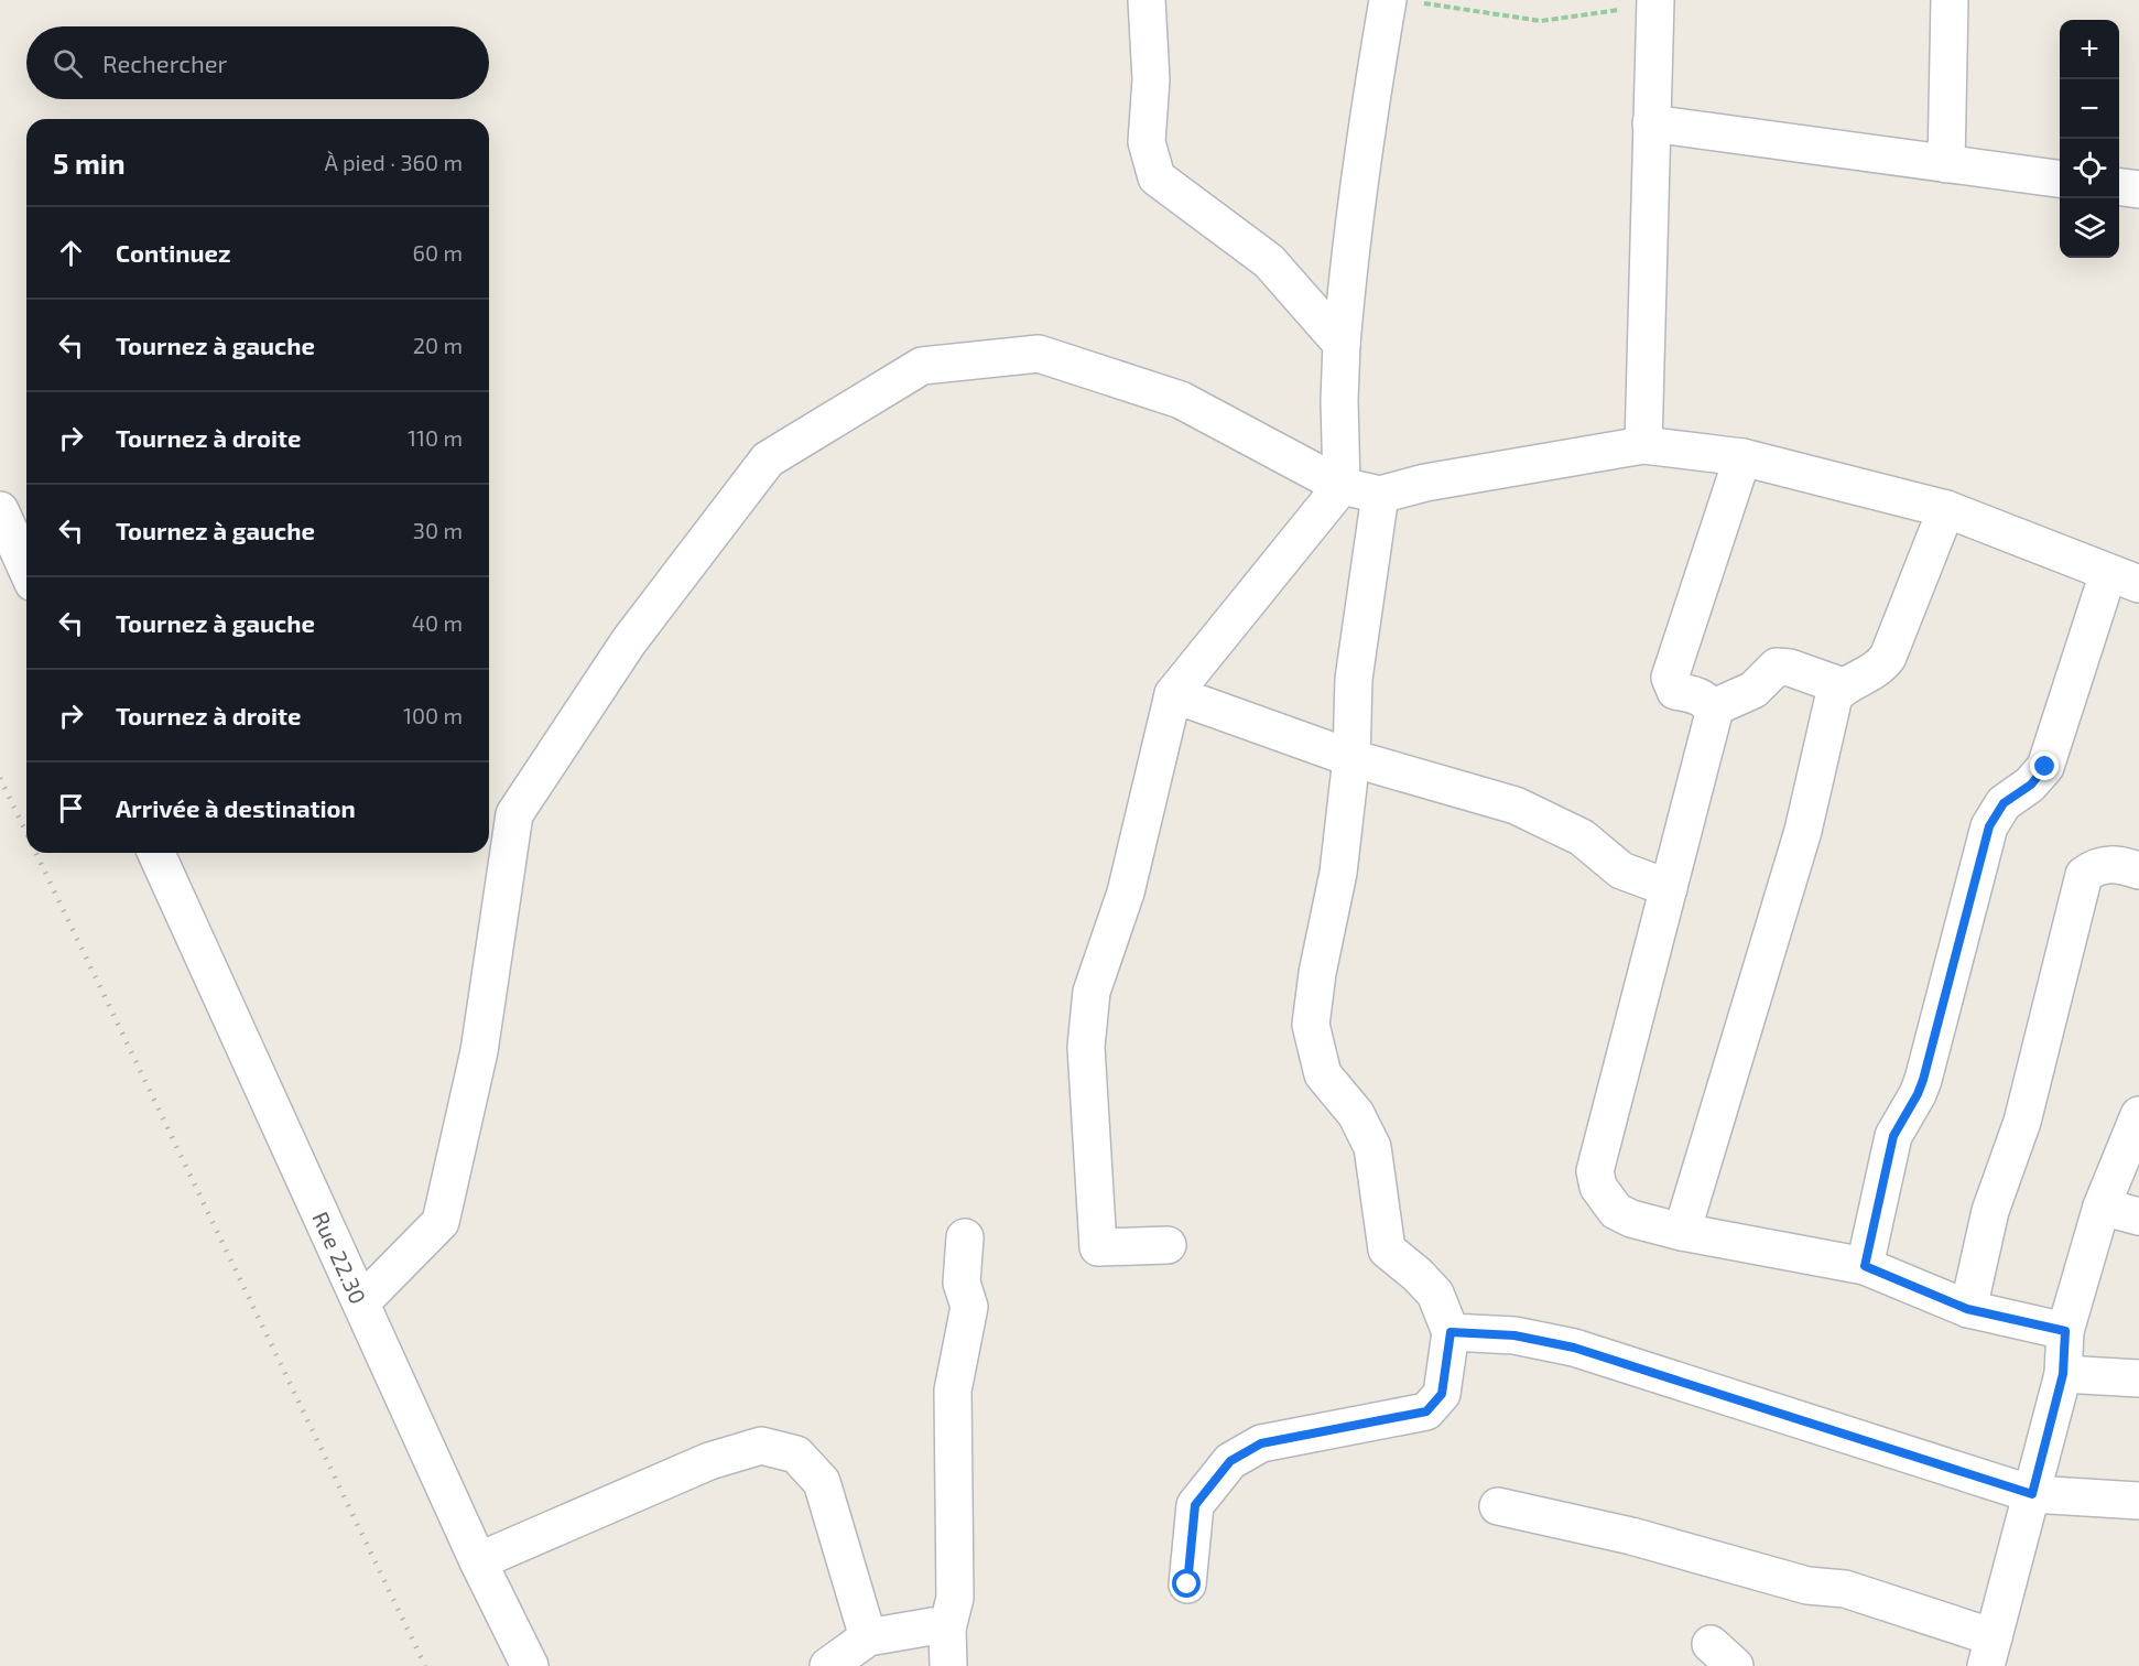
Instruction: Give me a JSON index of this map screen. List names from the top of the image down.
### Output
{
  "streets": {
    "street": ["Rue 22.30"]
  },
  "page": {
    "map_buttons": ["+", "−"],
    "search": "Rechercher",
    "heading": ["5 min", "À pied · 360 m"],
    "list": [
      ["Continuez", "60 m"],
      ["Tournez à gauche", "20 m"],
      ["Tournez à droite", "110 m"],
      ["Tournez à gauche", "30 m"],
      ["Tournez à gauche", "40 m"],
      ["Tournez à droite", "100 m"],
      "Arrivée à destination"
    ]
  }
}
